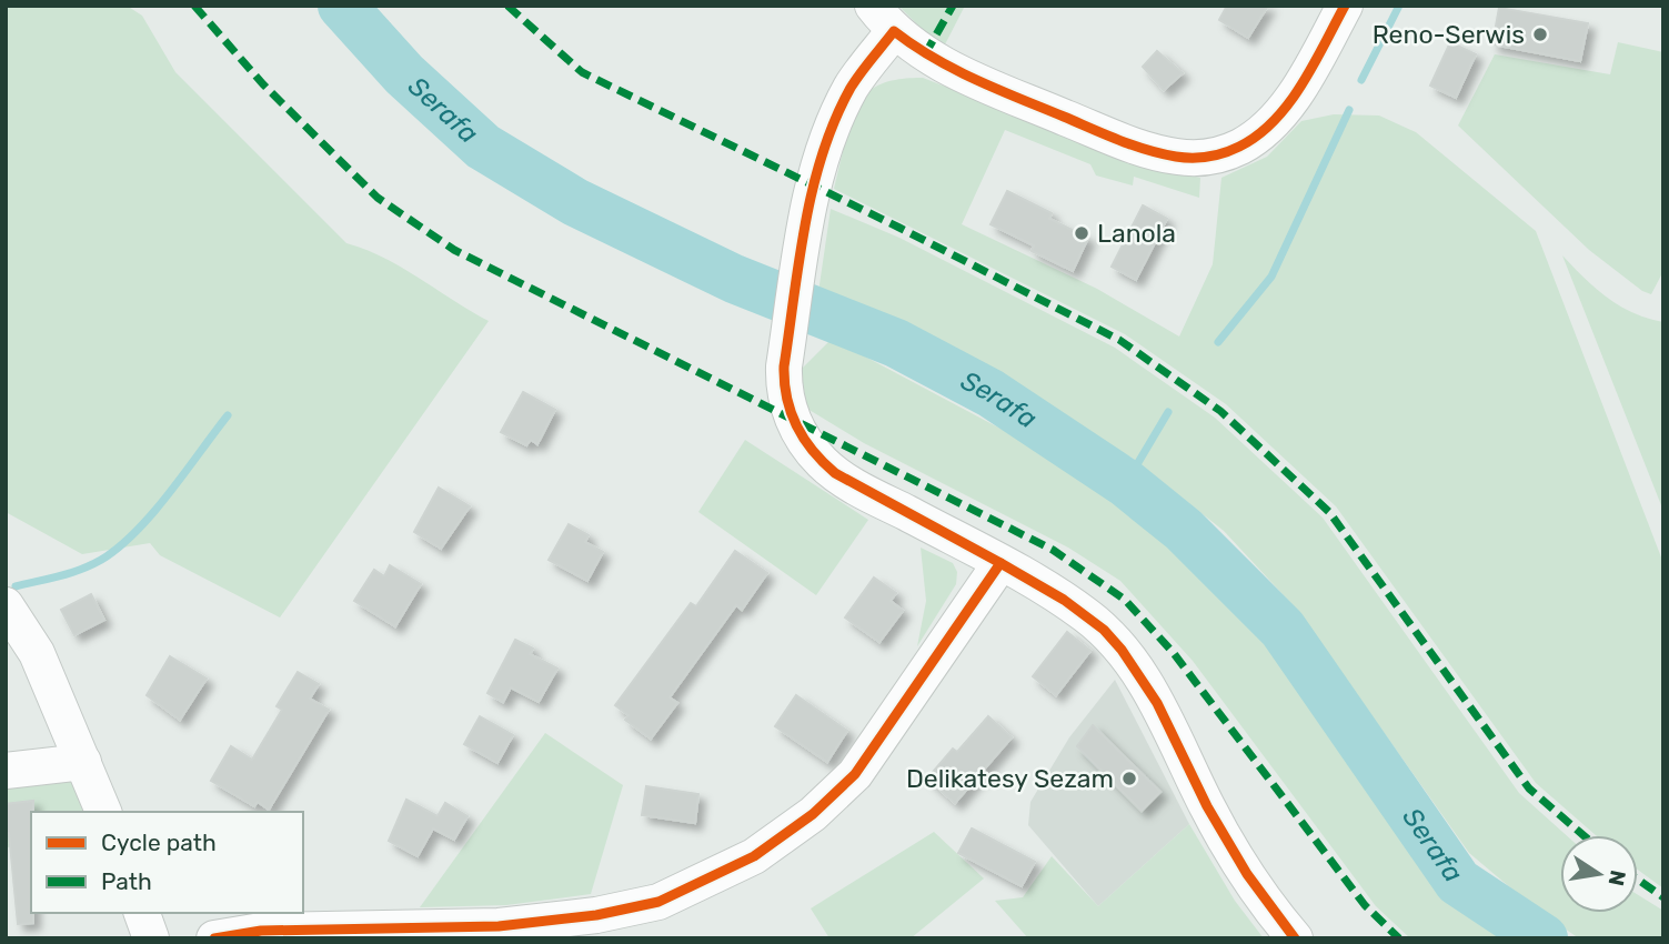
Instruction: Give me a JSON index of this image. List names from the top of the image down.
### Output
{
  "water": ["Serafa"],
  "places": ["Reno-Serwis", "Lanola", "Delikatesy Sezam"],
  "legend": ["Cycle path", "Path"],
  "north": "right"
}
